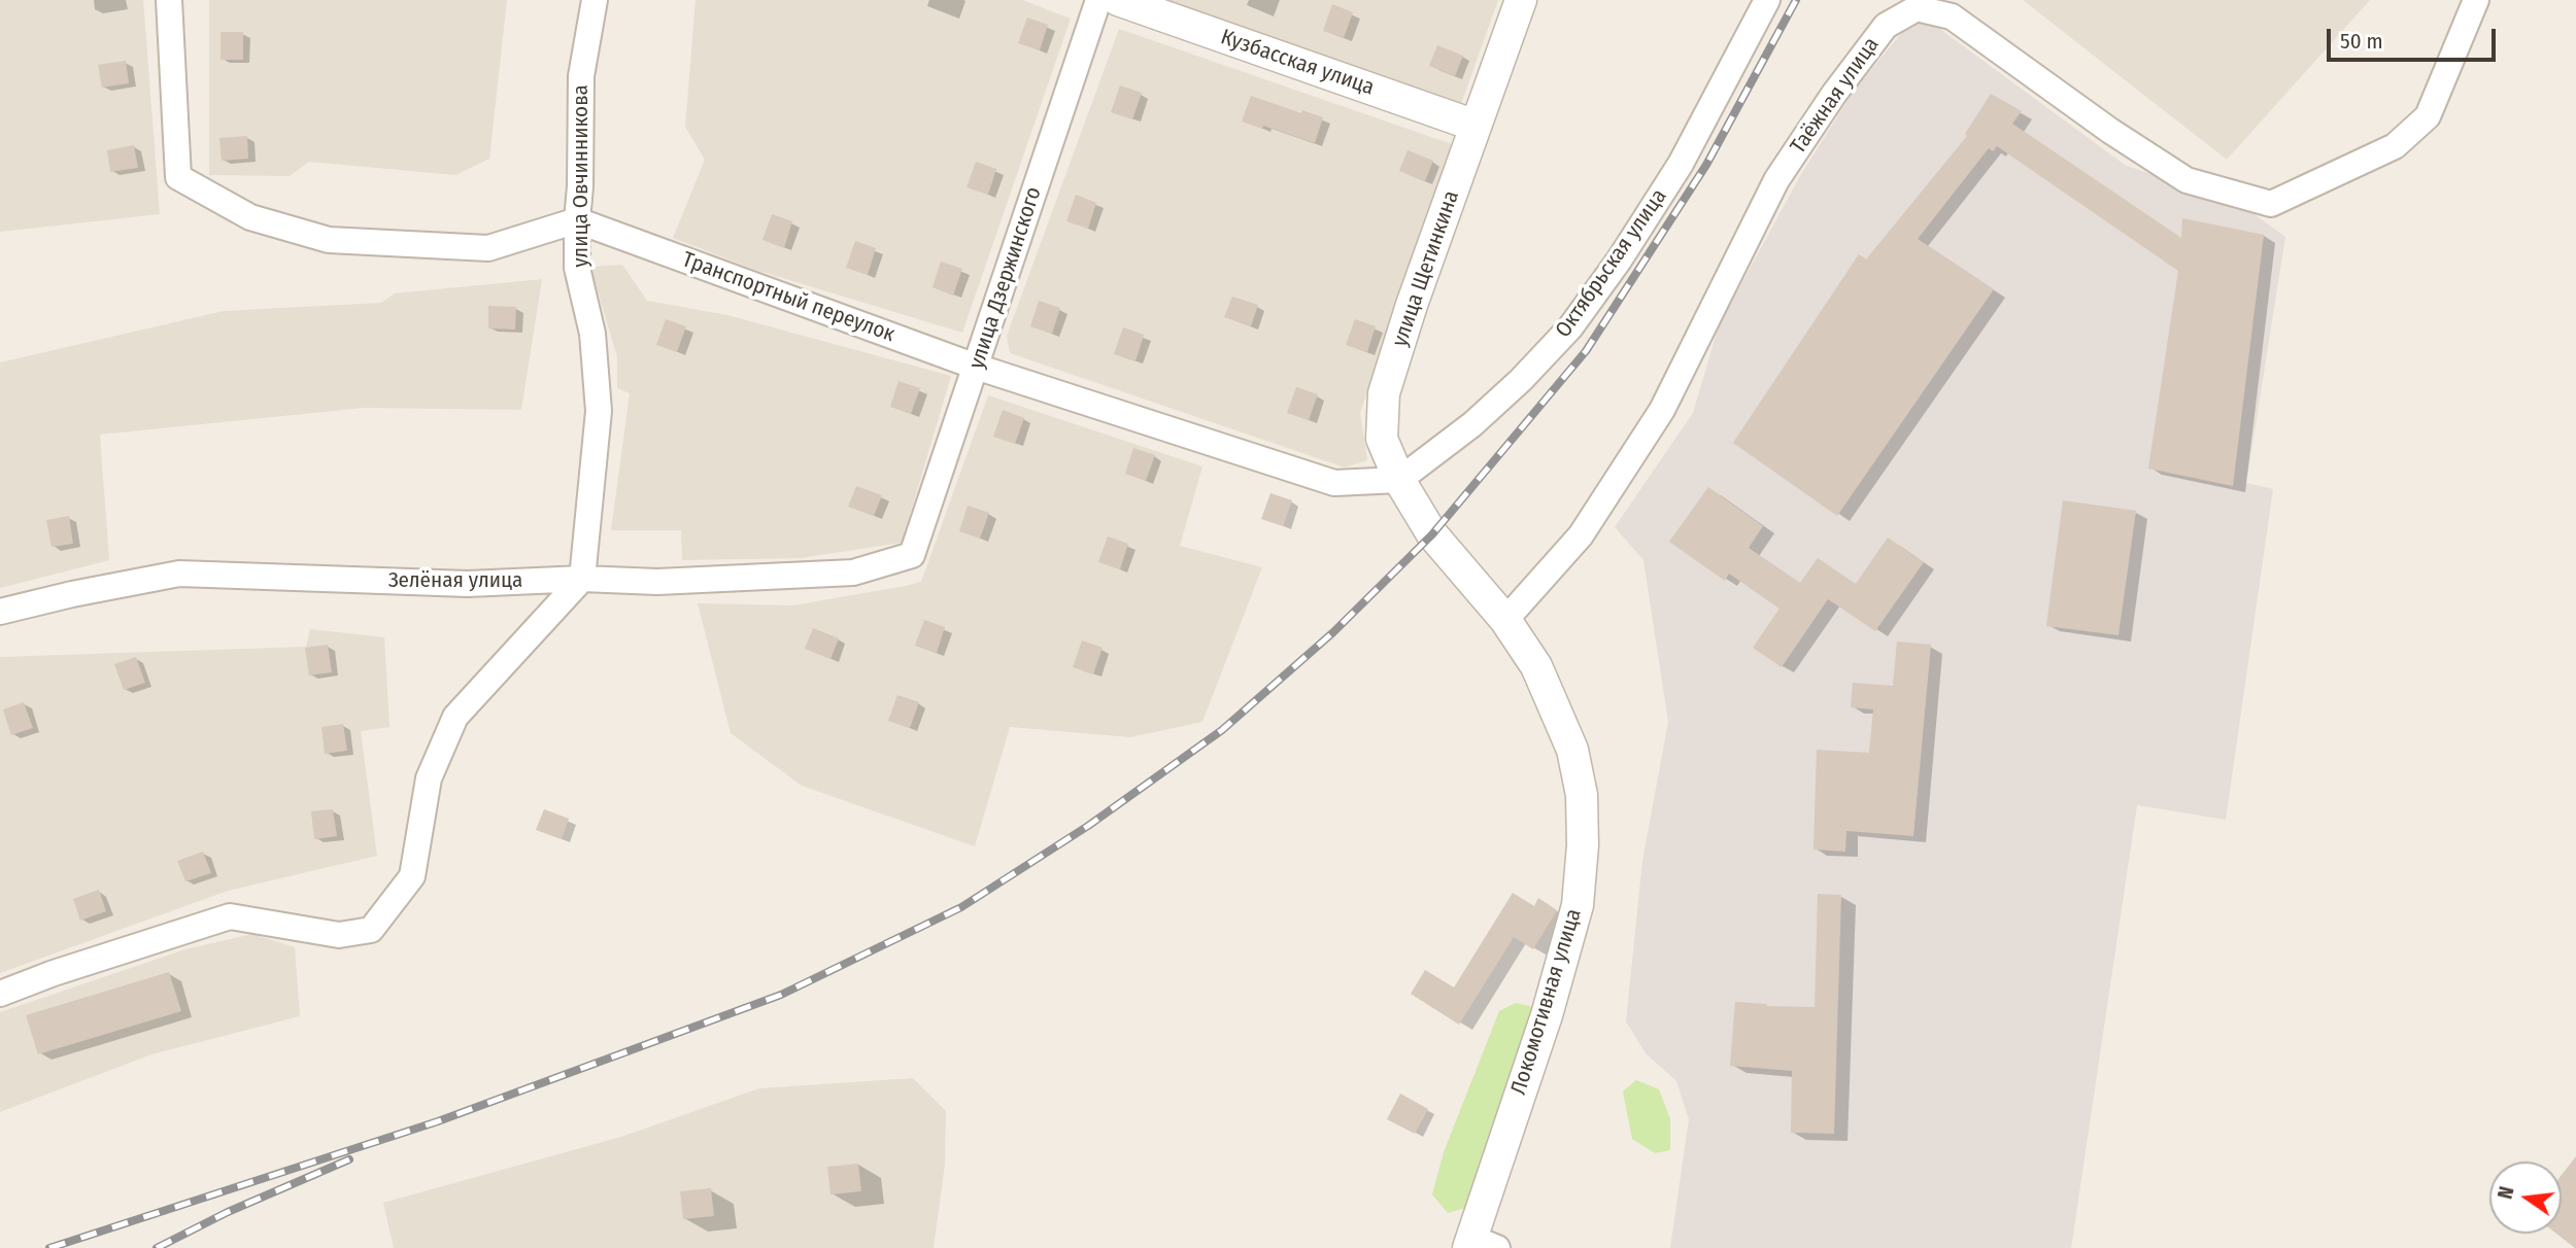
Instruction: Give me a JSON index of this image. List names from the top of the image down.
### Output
{
  "streets": {
    "street": [
      "Кузбасская улица",
      "Таёжная улица",
      "улица Овчинникова",
      "Октябрьская улица",
      "улица Щетинкина",
      "улица Дзержинского",
      "Транспортный переулок",
      "Зелёная улица",
      "Локомотивная улица"
    ]
  },
  "crossings": [
    ["Кузбасская улица", "улица Щетинкина"],
    ["Таёжная улица", "Локомотивная улица"],
    ["улица Овчинникова", "Транспортный переулок"],
    ["улица Овчинникова", "Зелёная улица"],
    ["Октябрьская улица", "улица Щетинкина"],
    ["Октябрьская улица", "Транспортный переулок"],
    ["улица Щетинкина", "Транспортный переулок"],
    ["улица Щетинкина", "Локомотивная улица"],
    ["улица Дзержинского", "Транспортный переулок"],
    ["улица Дзержинского", "Зелёная улица"]
  ],
  "scale_bar": "50 m",
  "north": "left"
}
